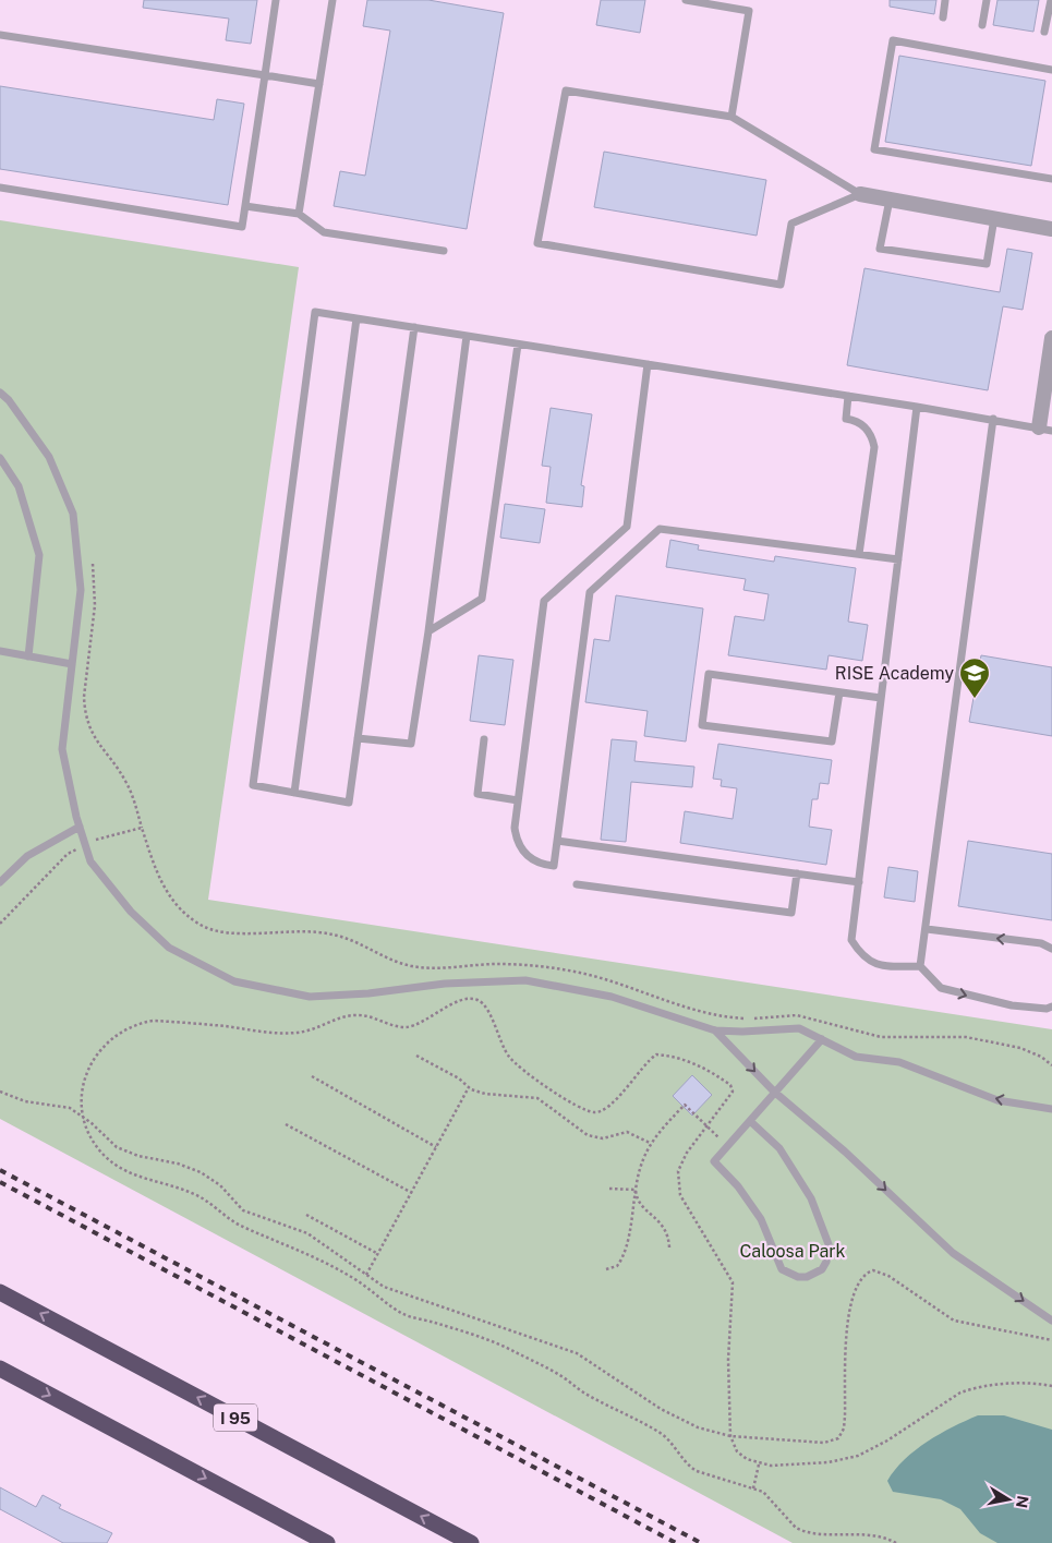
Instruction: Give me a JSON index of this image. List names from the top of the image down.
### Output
{
  "streets": {
    "highway": ["I 95"]
  },
  "parks": ["Caloosa Park"],
  "places": {
    "school or university": ["RISE Academy"]
  },
  "north": "right"
}
